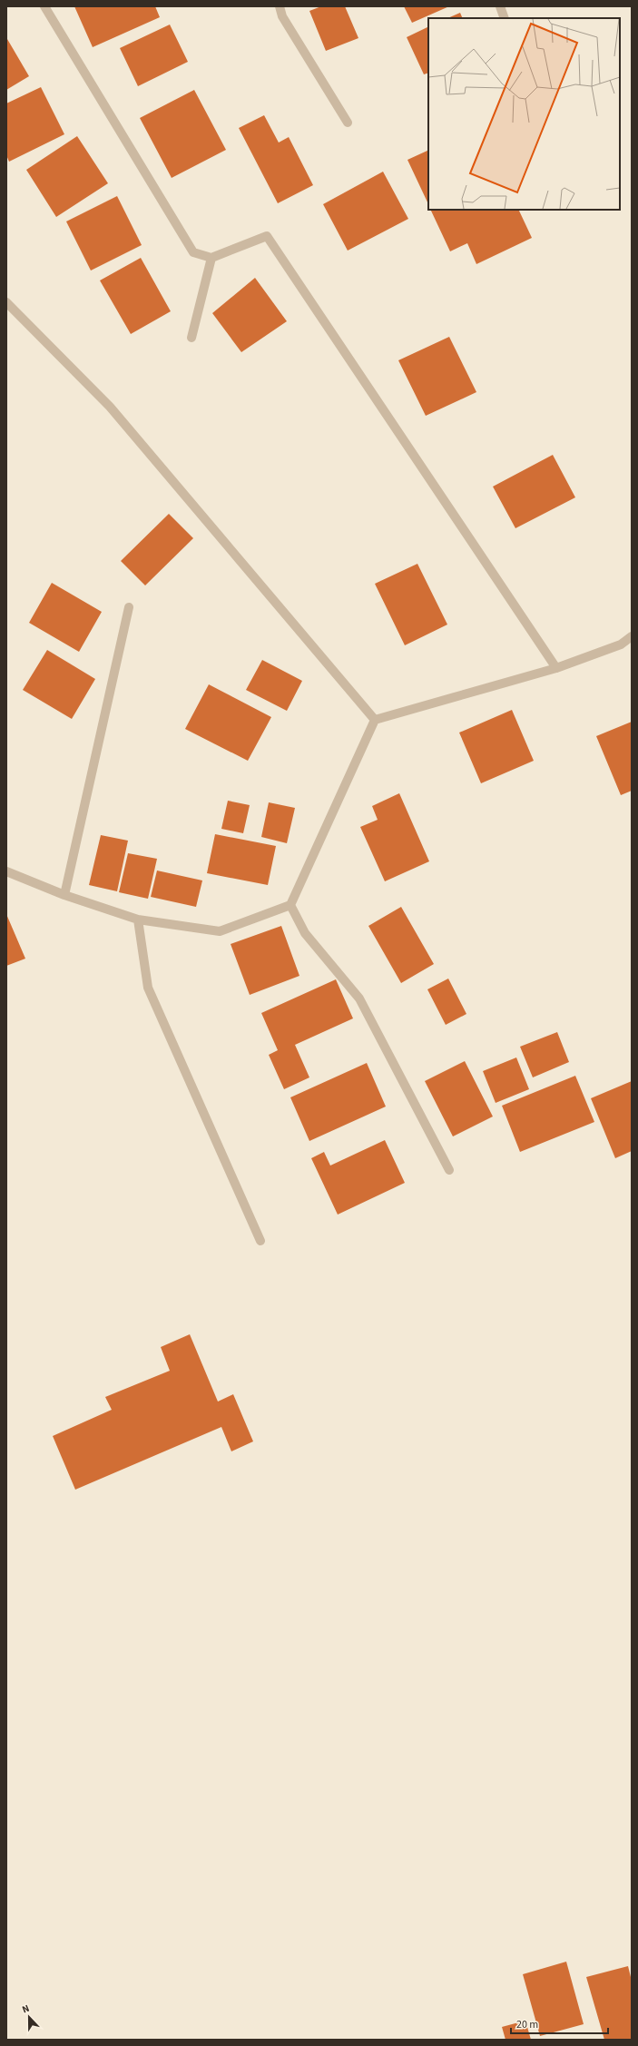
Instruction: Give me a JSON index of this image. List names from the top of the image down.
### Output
{
  "scale_bar": "20 m",
  "north": "top"
}
